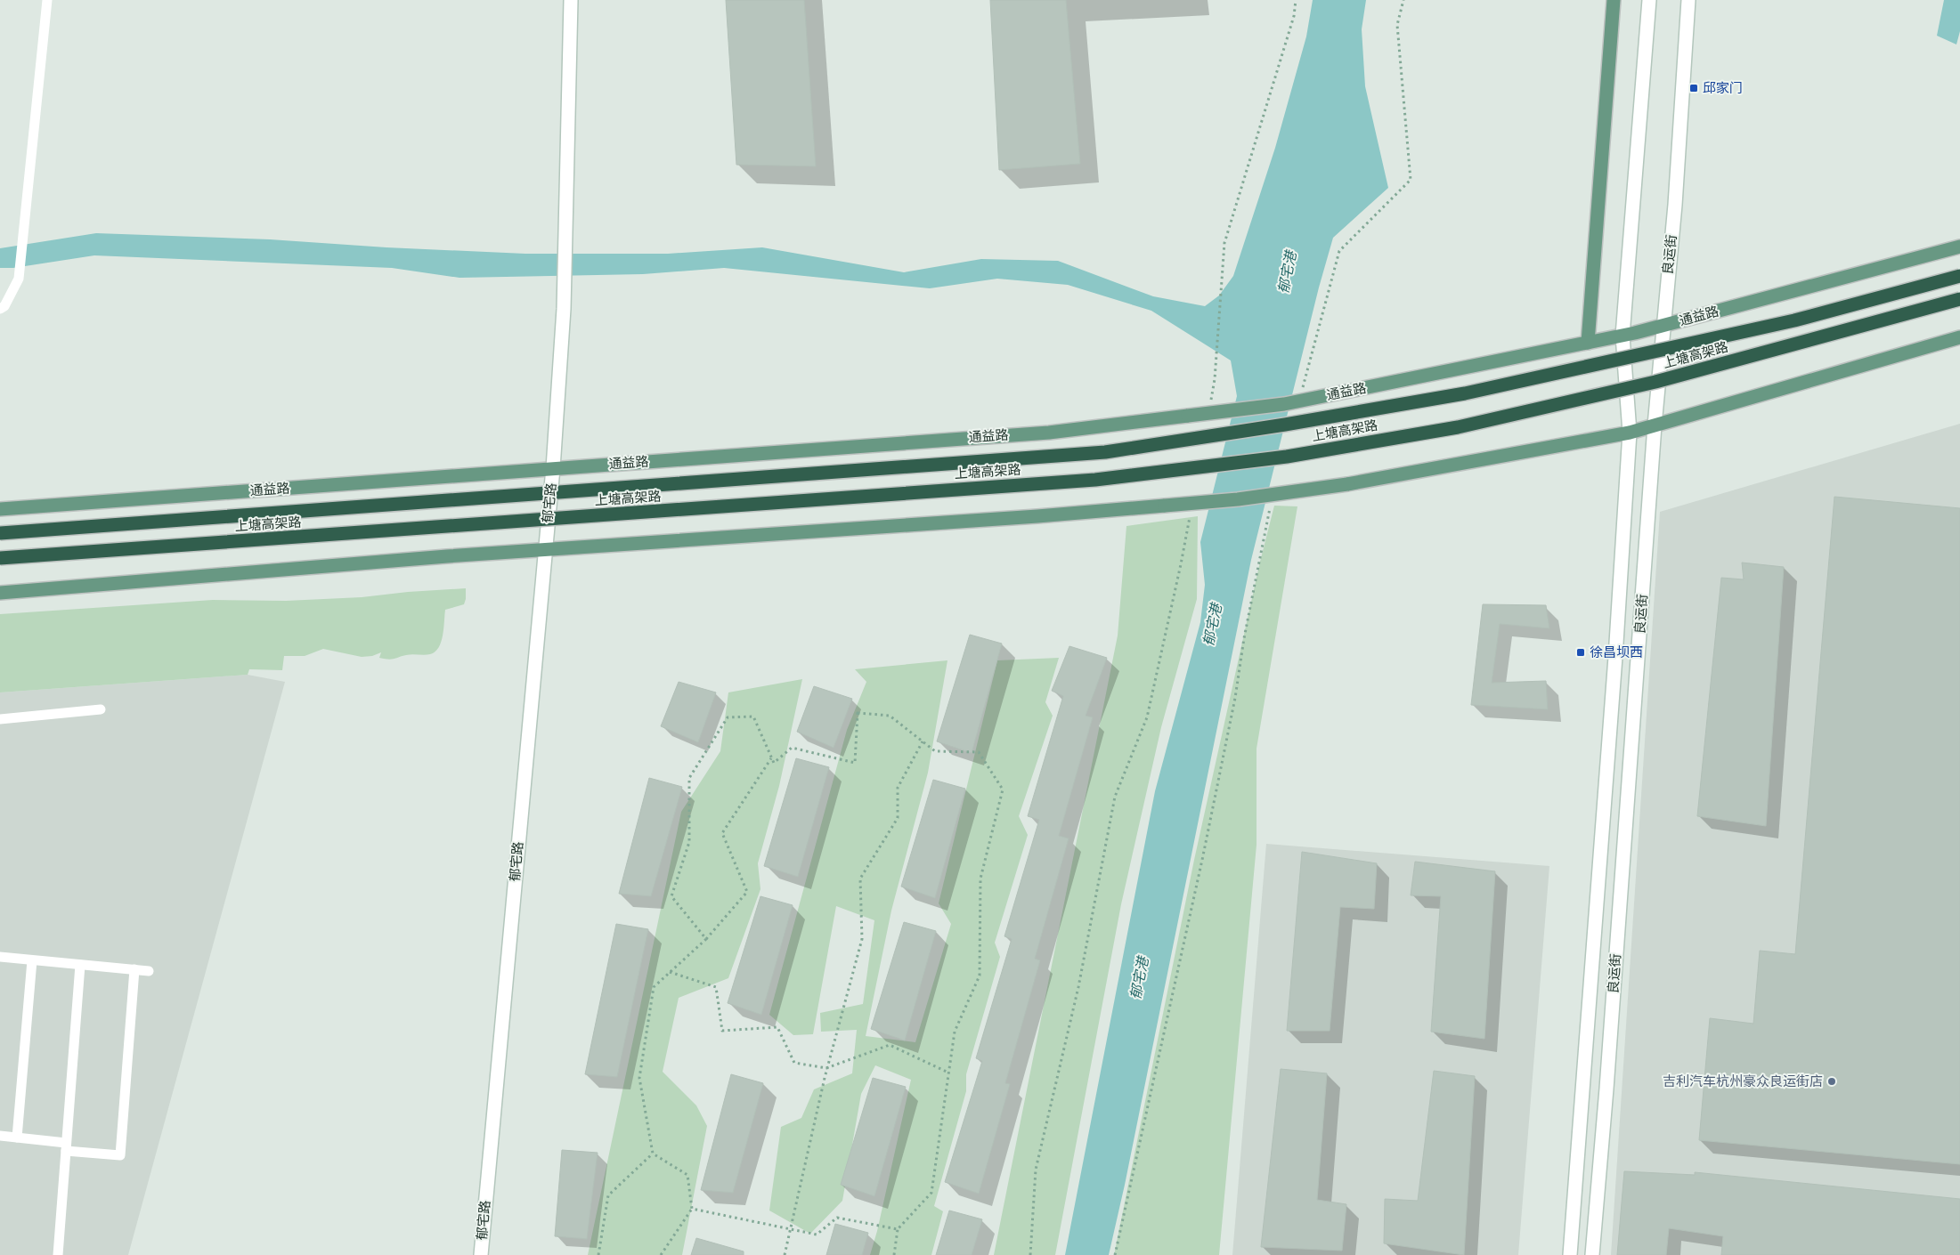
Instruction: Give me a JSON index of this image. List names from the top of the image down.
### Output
{
  "streets": {
    "highway": ["上塘高架路"],
    "main road": ["良运街", "通益路", "郁宅路"]
  },
  "crossings": [
    ["良运街", "通益路"],
    ["通益路", "郁宅路"]
  ],
  "water": ["郁宅港"],
  "places": {
    "transit": ["邱家门", "徐昌坝西"],
    "other": ["吉利汽车杭州豪众良运街店"]
  }
}
